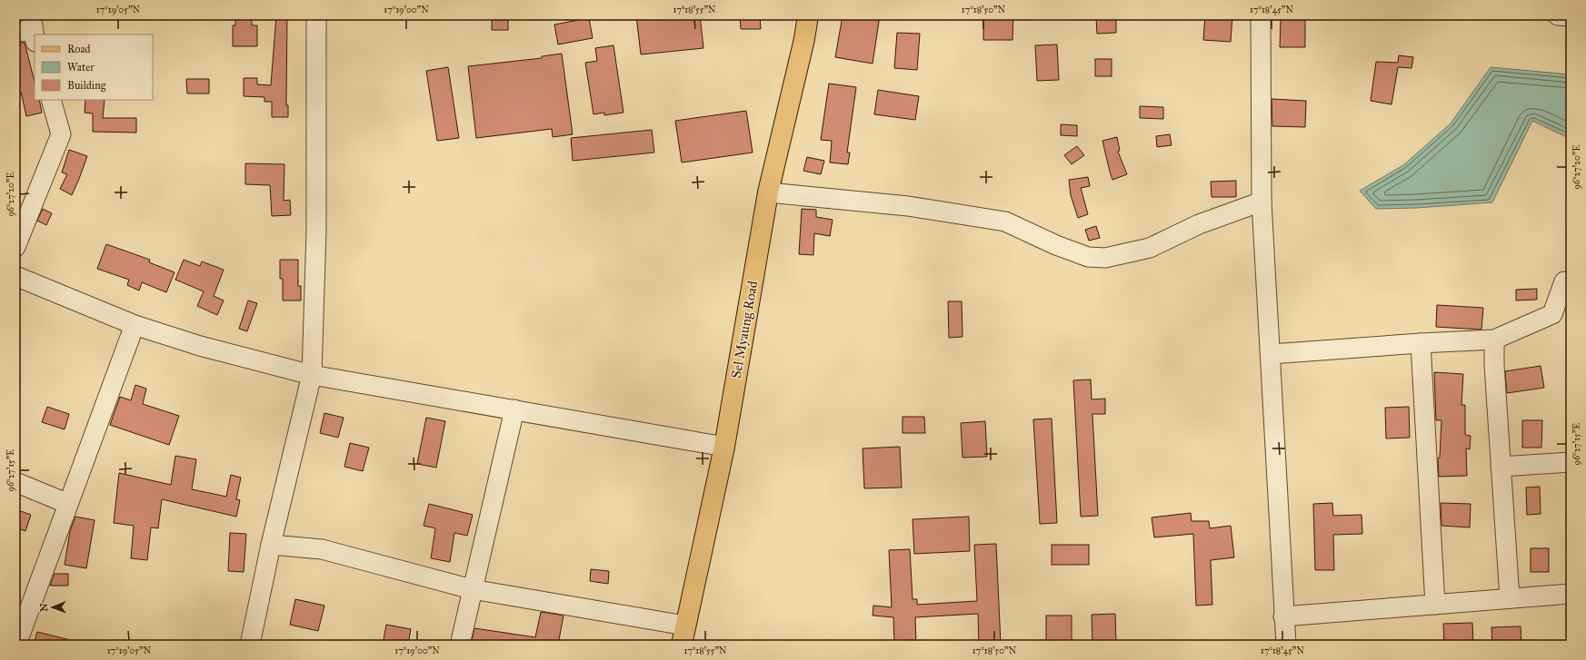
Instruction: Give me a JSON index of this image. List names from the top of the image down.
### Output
{
  "streets": {
    "main road": ["Sel Myaung Road"]
  },
  "legend": ["Road", "Water", "Building"],
  "north": "left",
  "coordinates": [
    "17°19'05\"N",
    "17°19'00\"N",
    "17°18'55\"N",
    "17°18'50\"N",
    "17°18'45\"N",
    "96°27'20\"E",
    "96°27'15\"E"
  ]
}
